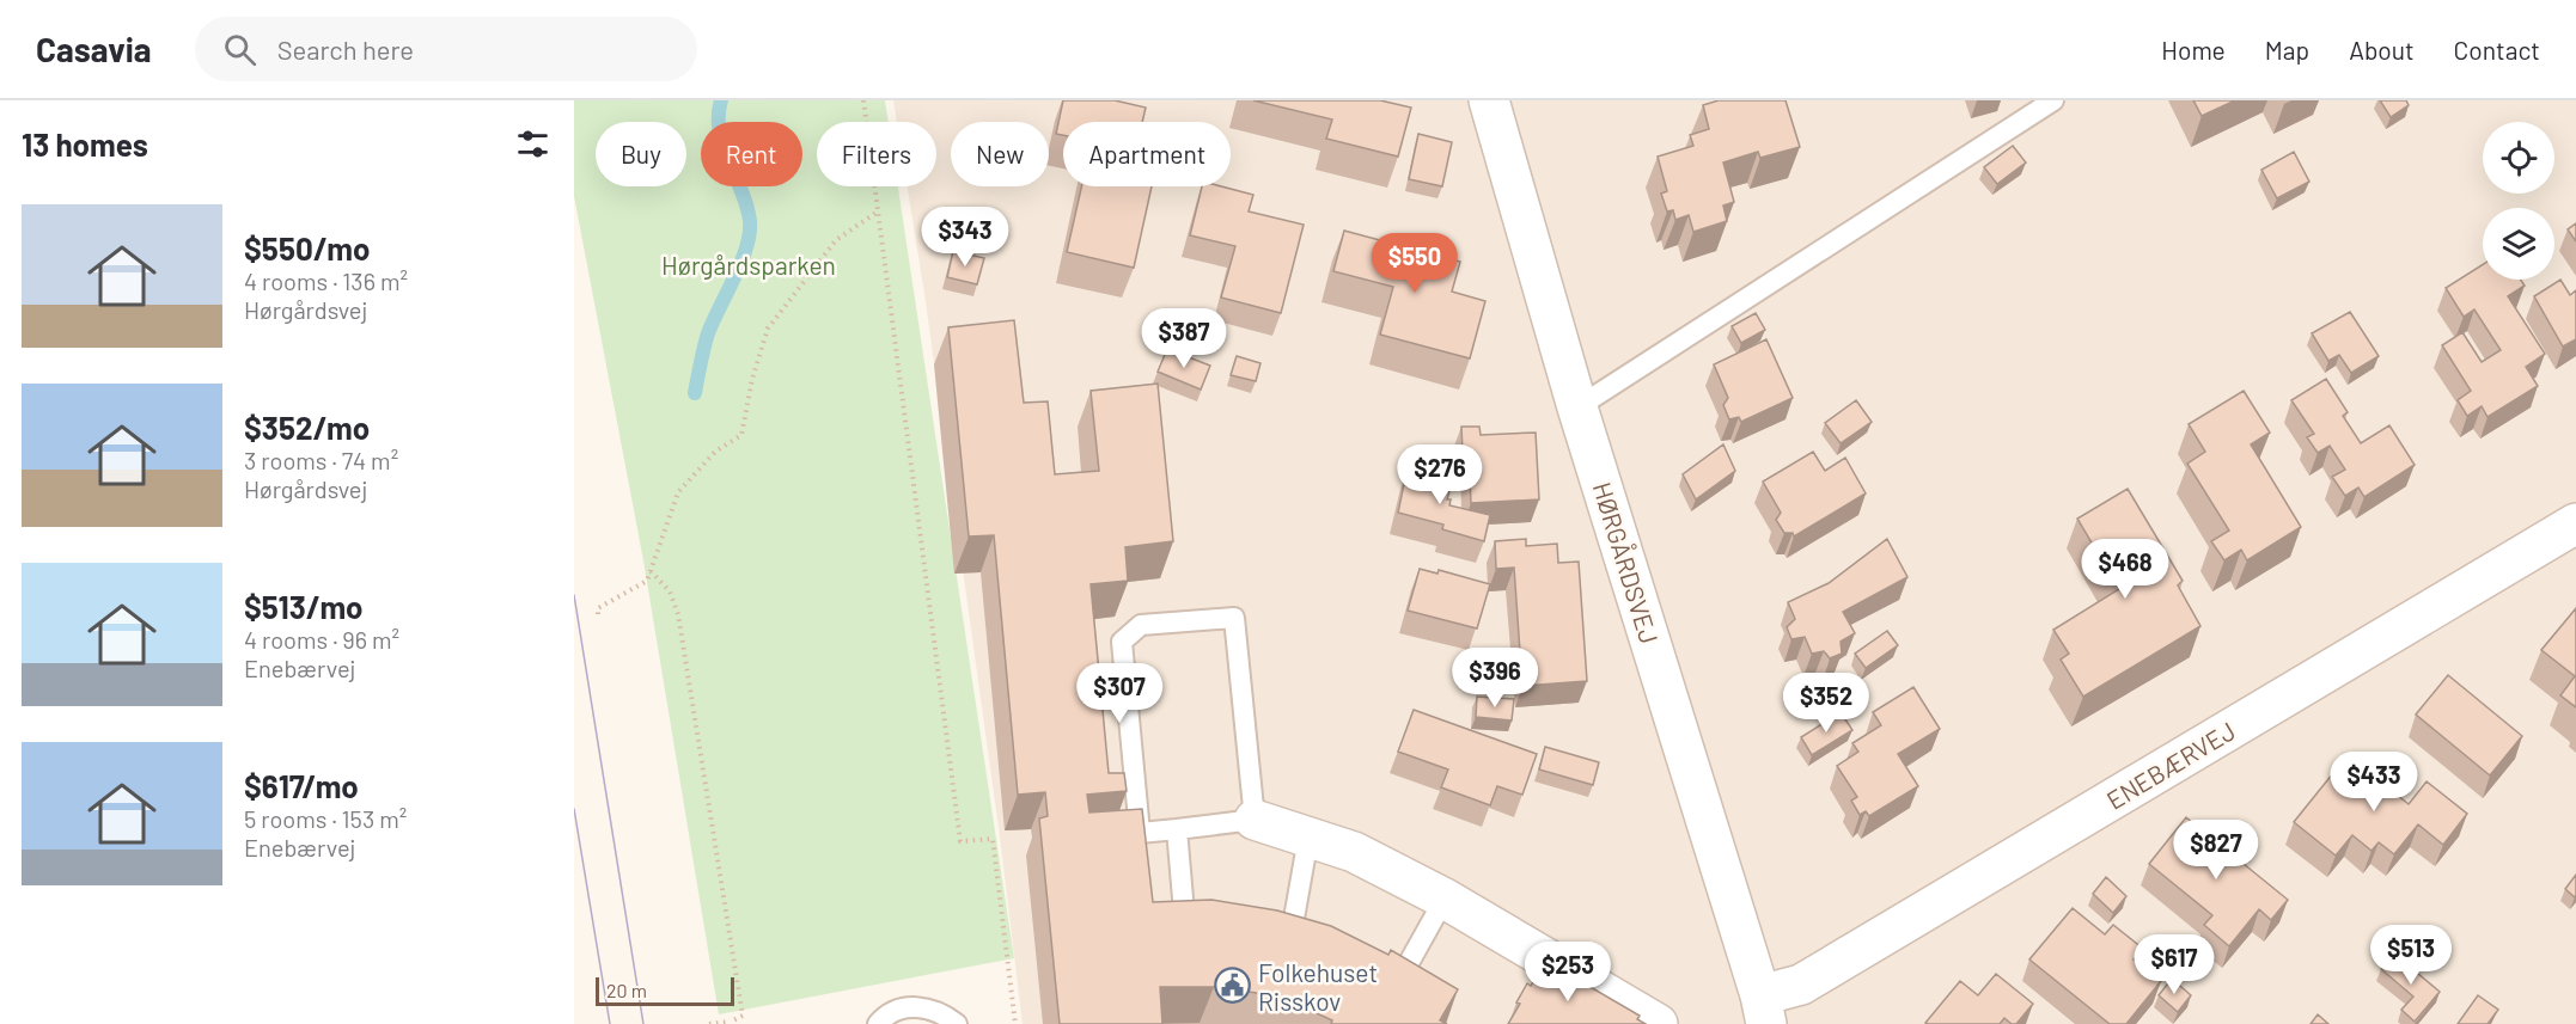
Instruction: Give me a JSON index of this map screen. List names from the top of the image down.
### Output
{
  "streets": {
    "street": ["HØRGÅRDSVEJ", "ENEBÆRVEJ"]
  },
  "crossings": [
    ["HØRGÅRDSVEJ", "ENEBÆRVEJ"]
  ],
  "parks": ["Hørgårdsparken"],
  "places": {
    "public building": ["Folkehuset Risskov"]
  },
  "scale_bar": "20 m",
  "page": {
    "header": "Casavia",
    "search": "Search here",
    "nav": [
      "Home",
      "Map",
      "About",
      "Contact"
    ],
    "heading": "13 homes",
    "chip": [
      "Buy",
      "Rent",
      "Filters",
      "New",
      "Apartment"
    ],
    "list": [
      {
        "name": "$550/mo",
        "note": "4 rooms · 136 m² · Hørgårdsvej"
      },
      {
        "name": "$352/mo",
        "note": "3 rooms · 74 m² · Hørgårdsvej"
      },
      {
        "name": "$513/mo",
        "note": "4 rooms · 96 m² · Enebærvej"
      },
      {
        "name": "$617/mo",
        "note": "5 rooms · 153 m² · Enebærvej"
      }
    ],
    "price": [
      "$343",
      "$550",
      "$387",
      "$276",
      "$468",
      "$396",
      "$307",
      "$352",
      "$433",
      "$827",
      "$513",
      "$617",
      "$253"
    ],
    "scale": "20 m"
  }
}
